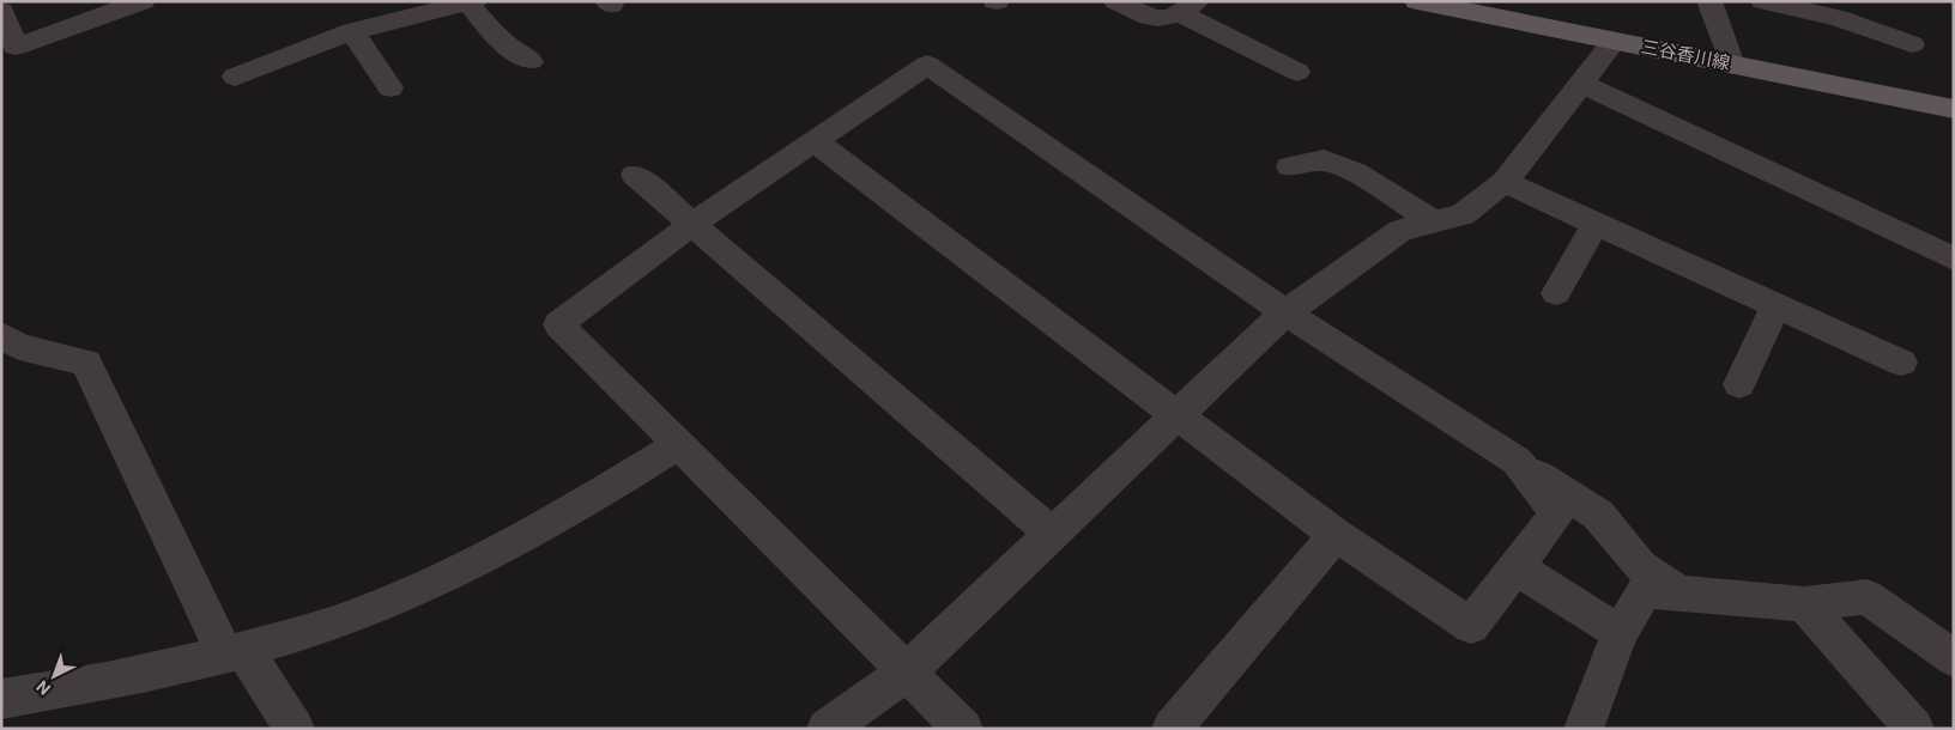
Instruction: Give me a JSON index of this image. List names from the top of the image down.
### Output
{
  "streets": {
    "main road": ["三谷香川線"]
  },
  "north": "bottom left"
}
